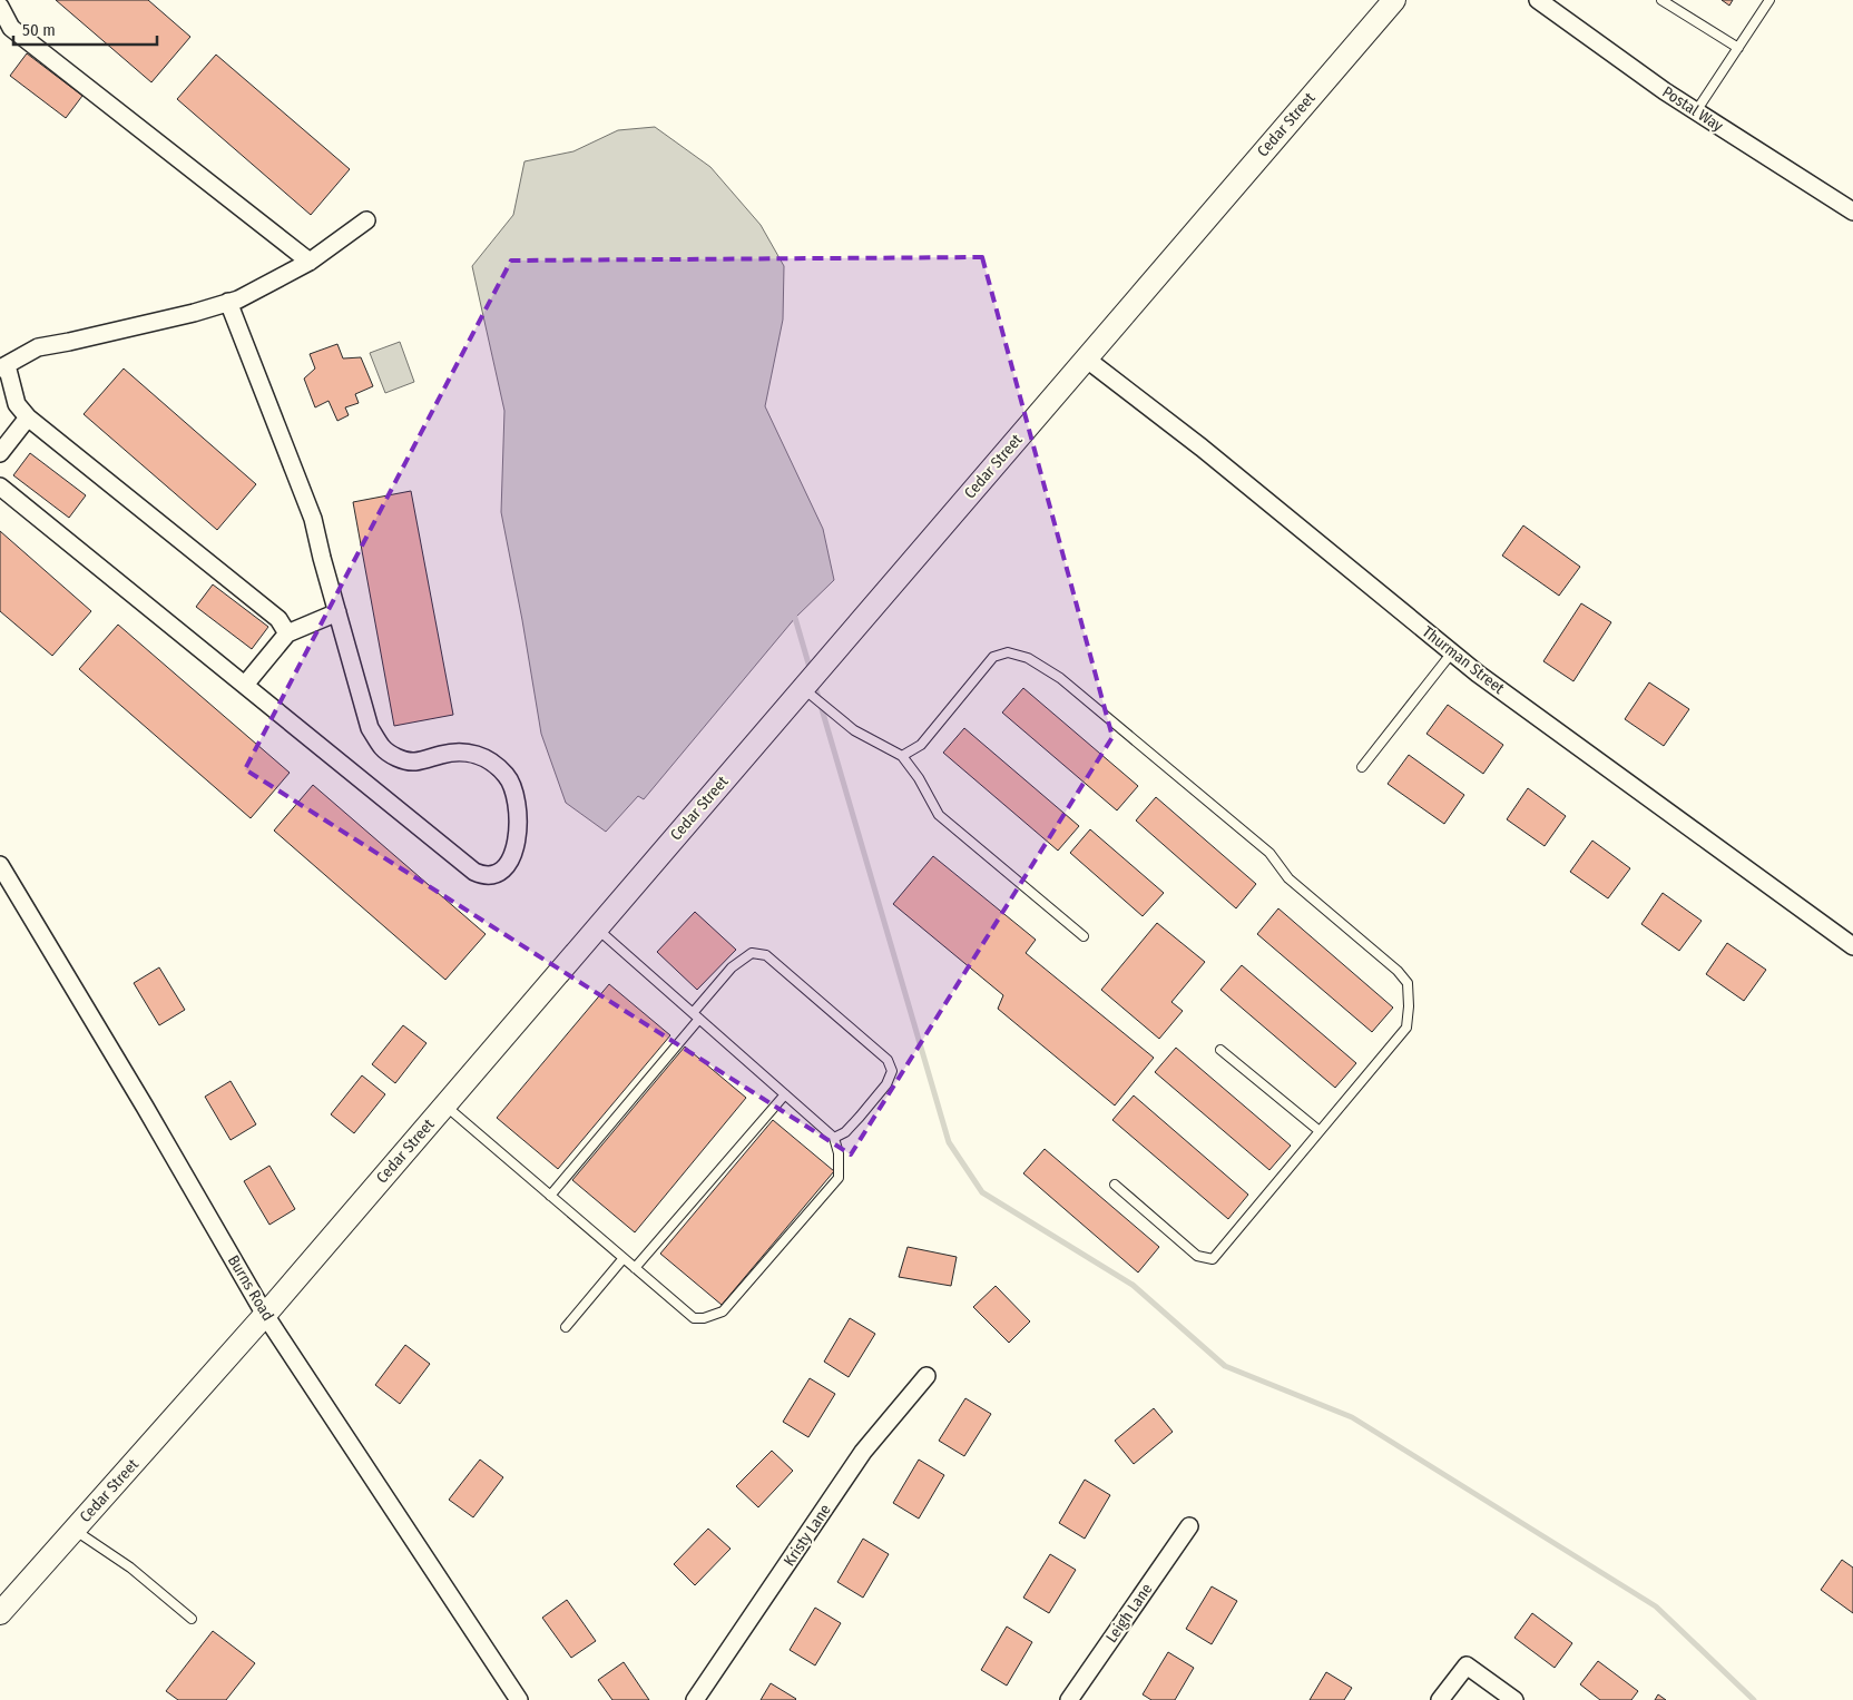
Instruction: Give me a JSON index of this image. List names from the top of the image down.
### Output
{
  "streets": {
    "street": [
      "Postal Way",
      "Cedar Street",
      "Thurman Street",
      "Burns Road",
      "Kristy Lane",
      "Leigh Lane"
    ]
  },
  "crossings": [
    ["Cedar Street", "Thurman Street"],
    ["Cedar Street", "Burns Road"]
  ],
  "scale_bar": "50 m"
}
